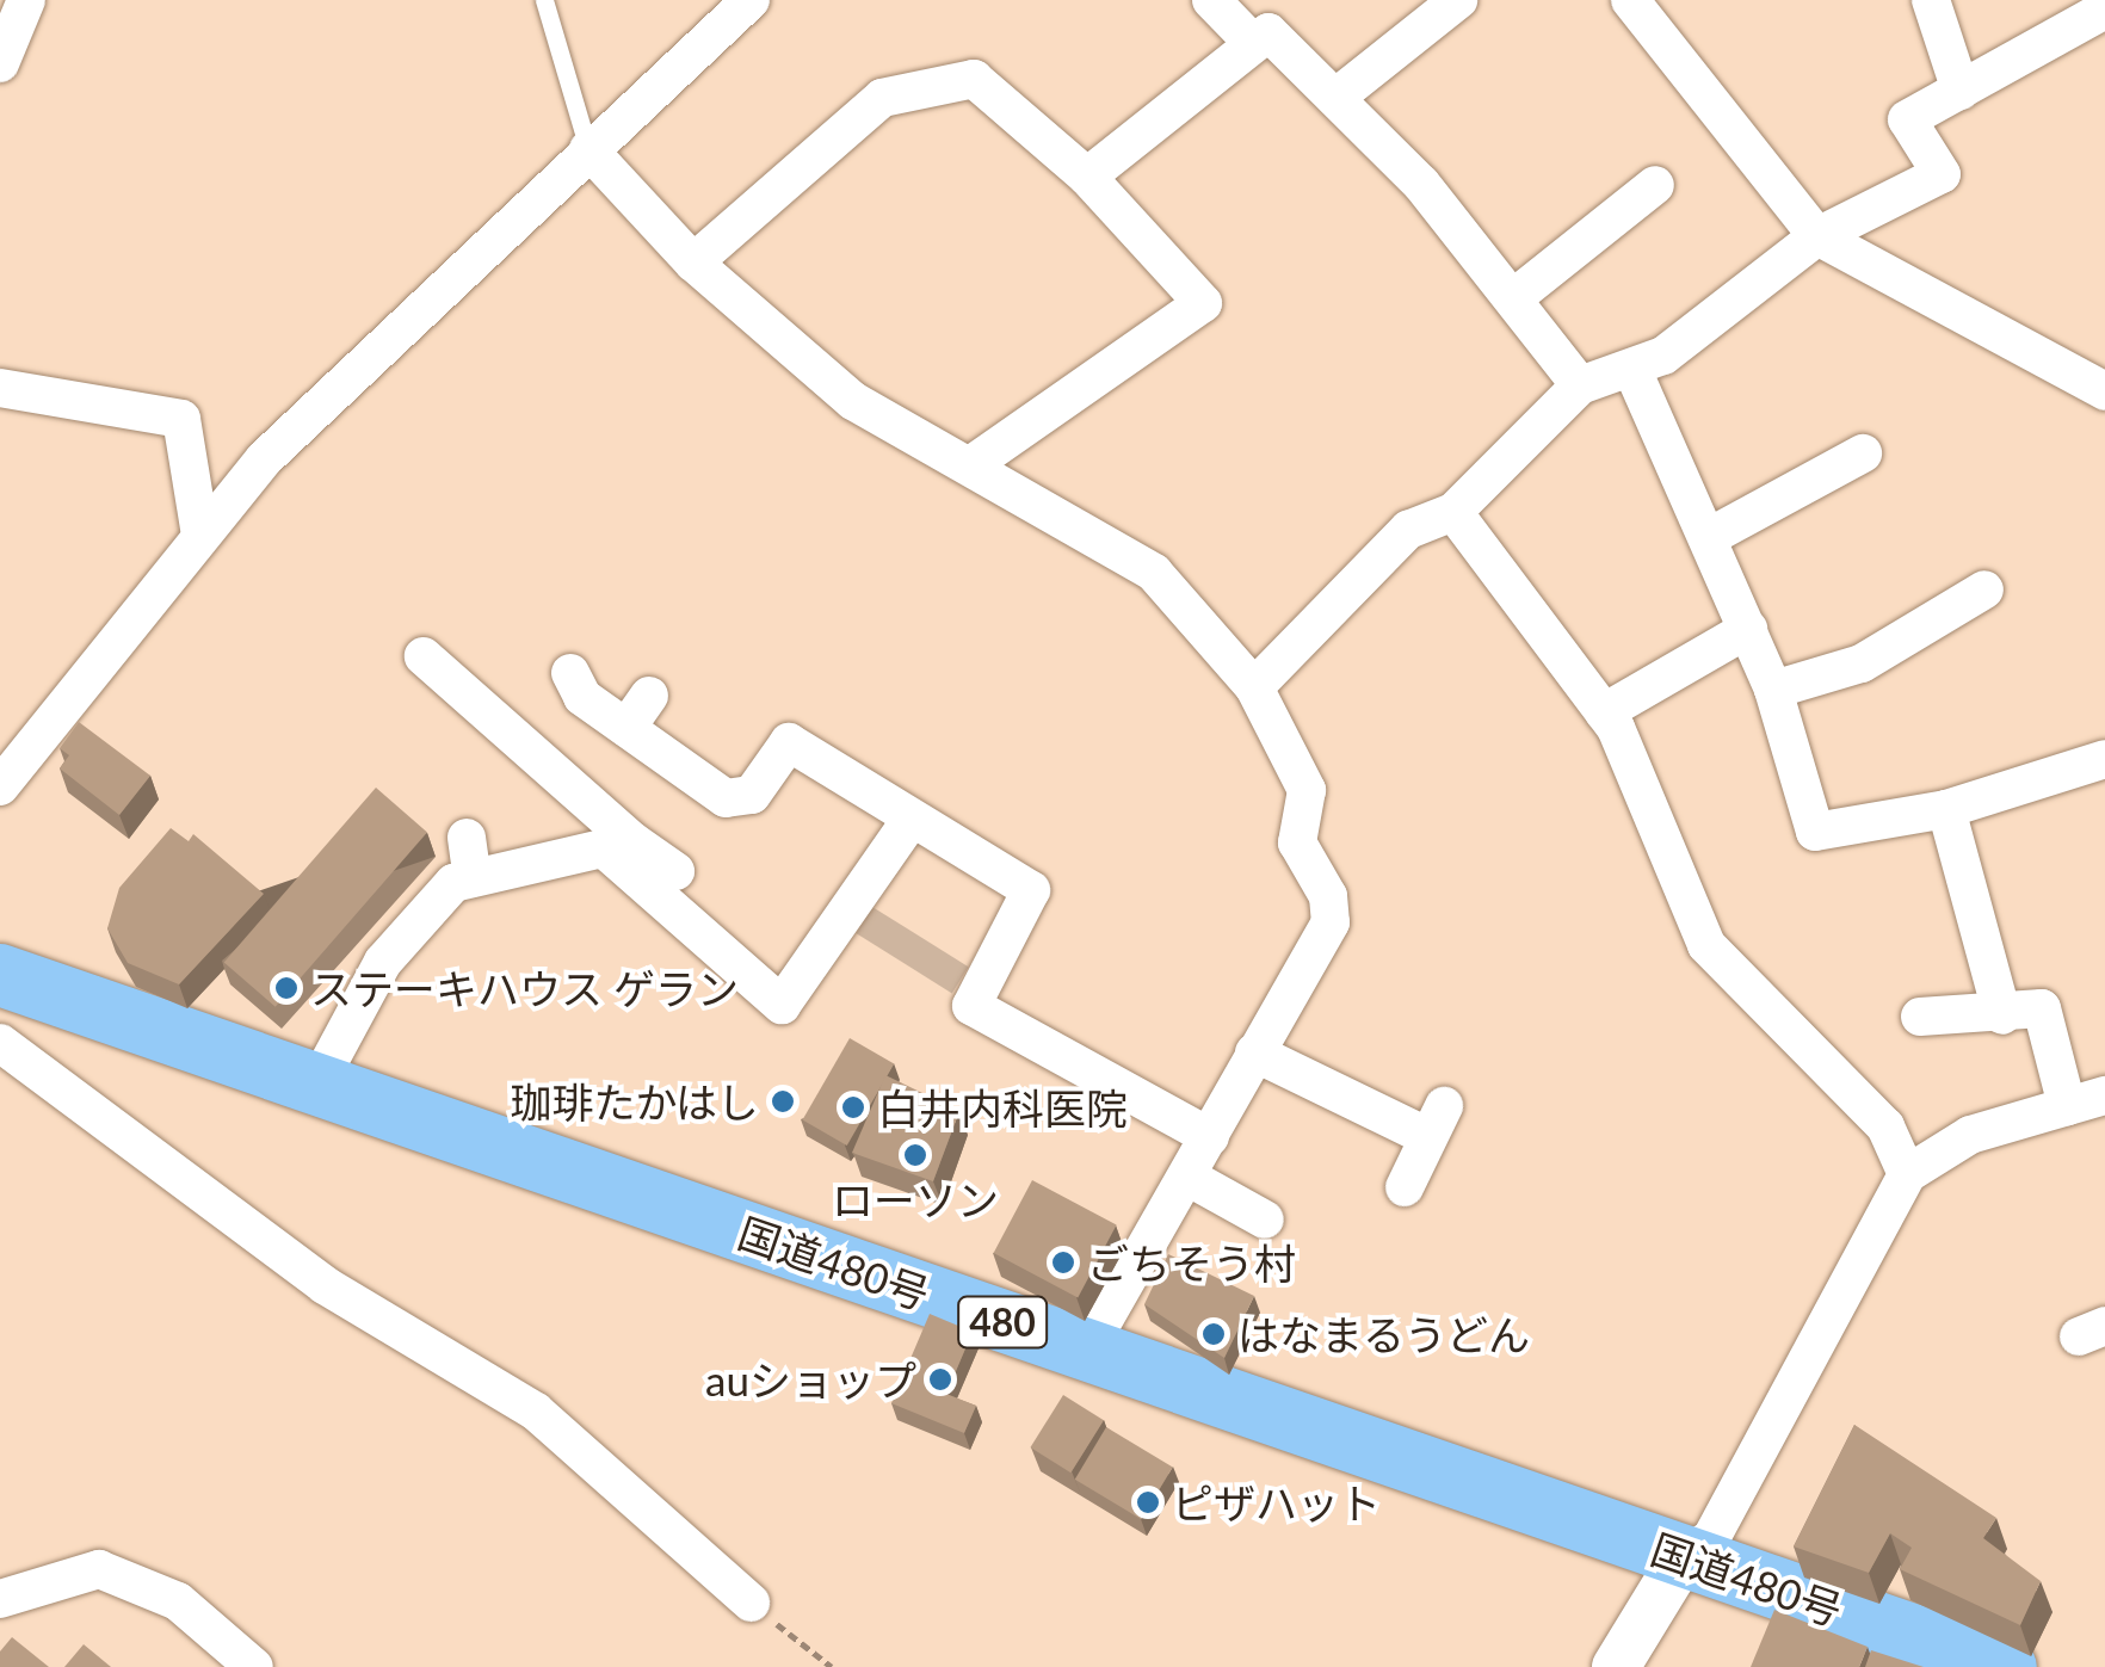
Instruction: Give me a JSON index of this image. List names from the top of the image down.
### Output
{
  "streets": {
    "highway": ["国道480号", "480"]
  },
  "places": [
    "ステーキハウス ゲラン",
    "珈琲たかはし",
    "白井内科医院",
    "ローソン",
    "ごちそう村",
    "はなまるうどん",
    "auショップ",
    "ピザハット"
  ]
}
